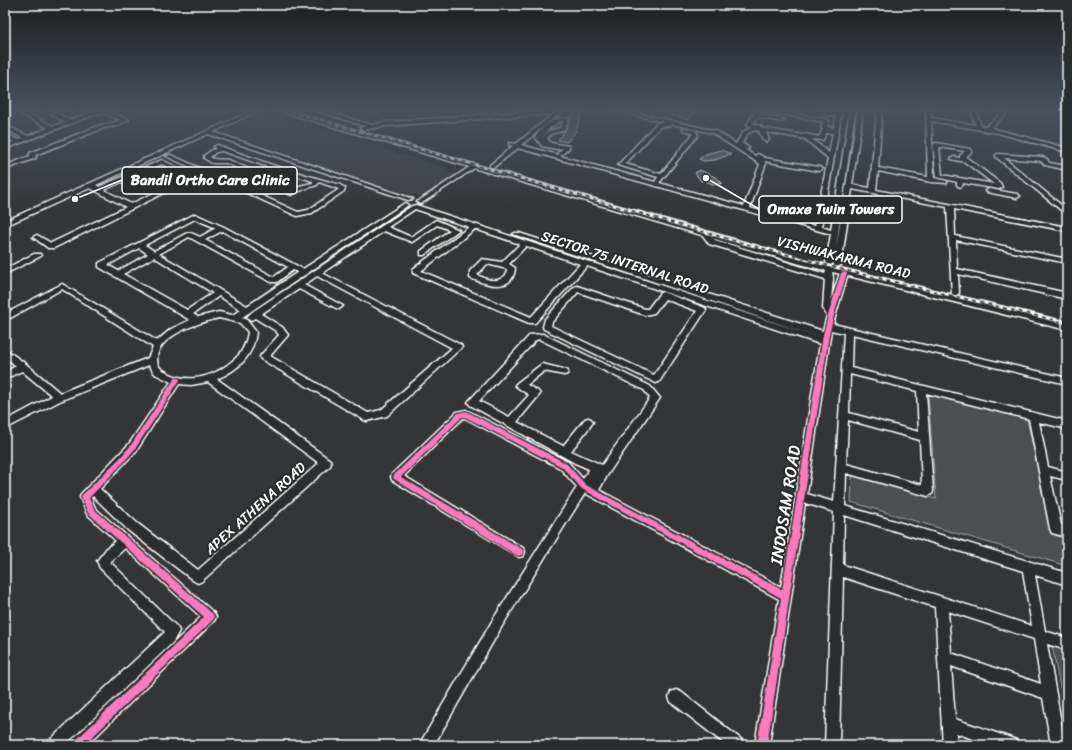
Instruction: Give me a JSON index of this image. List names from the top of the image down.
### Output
{
  "streets": {
    "main road": ["VISHWAKARMA ROAD"],
    "street": ["SECTOR 75 INTERNAL ROAD", "INDOSAM ROAD", "APEX ATHENA ROAD"]
  },
  "crossings": [
    ["VISHWAKARMA ROAD", "INDOSAM ROAD"],
    ["SECTOR 75 INTERNAL ROAD", "INDOSAM ROAD"]
  ],
  "places": ["Omaxe Twin Towers", "Bandil Ortho Care Clinic"]
}
